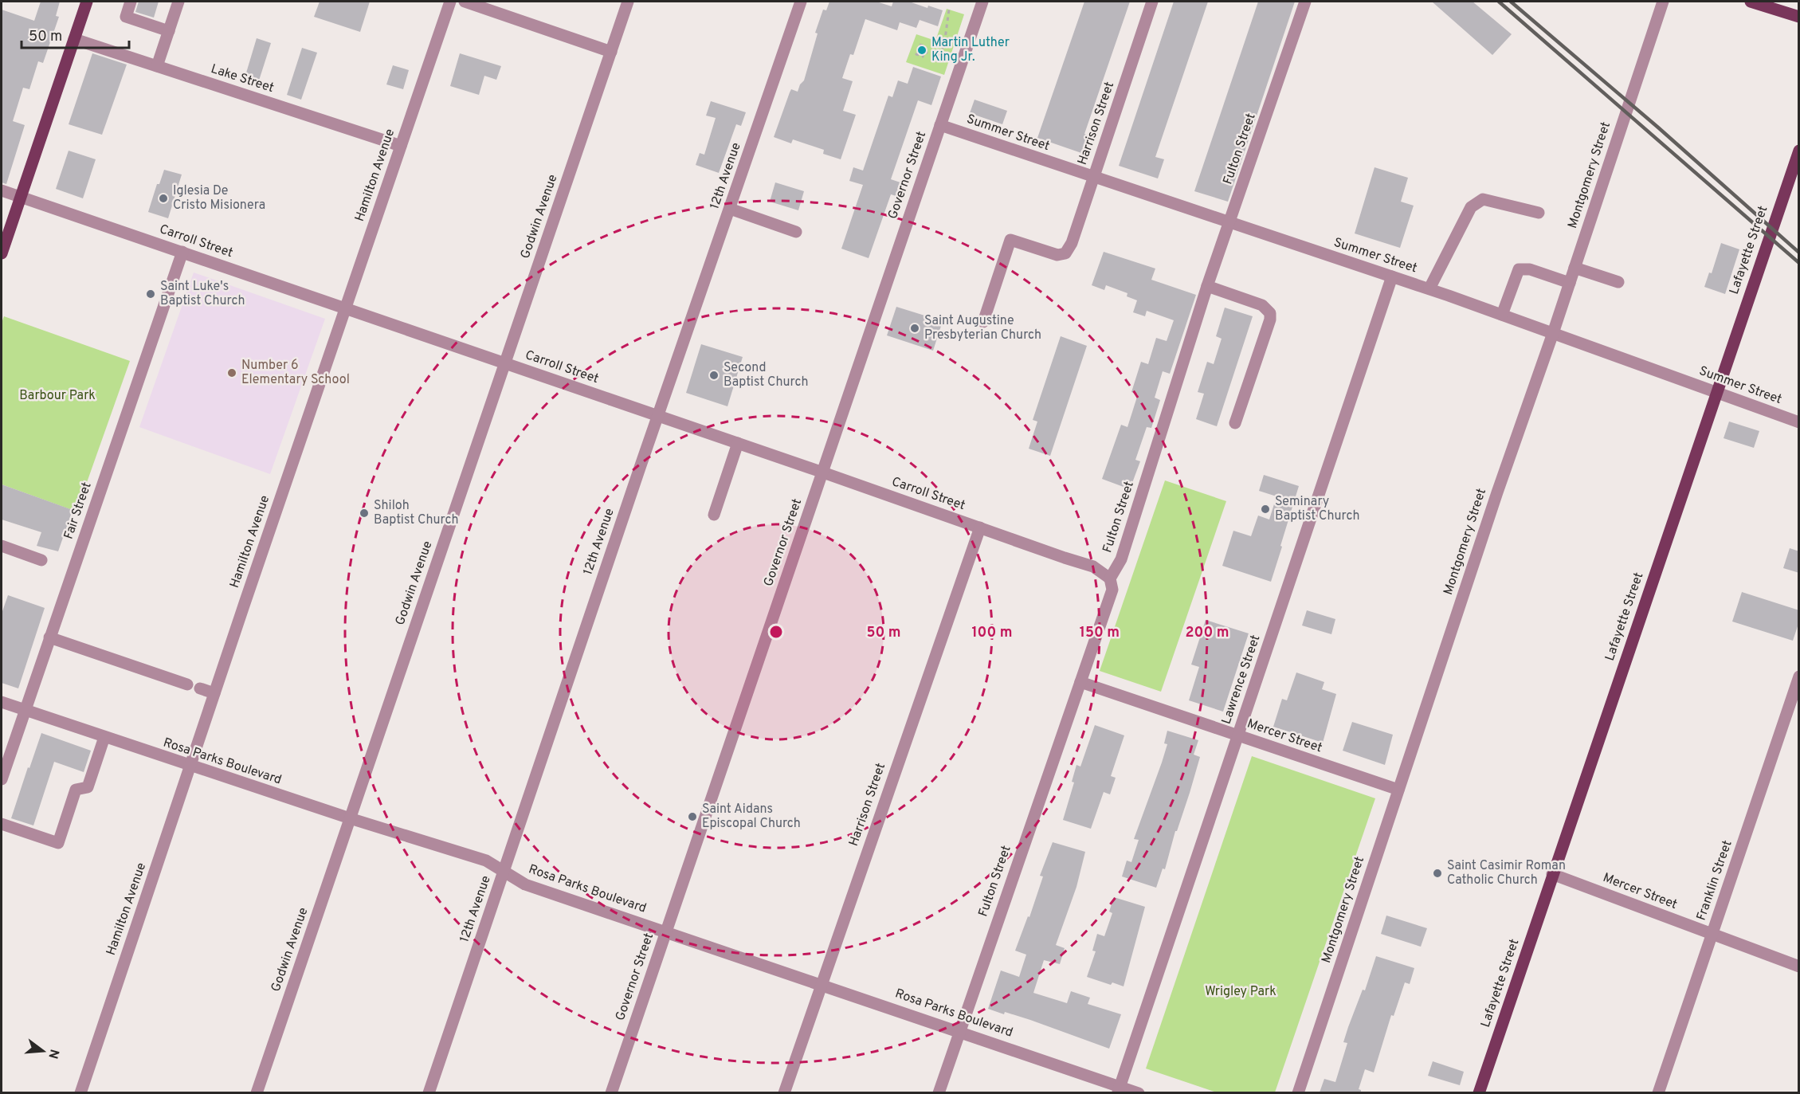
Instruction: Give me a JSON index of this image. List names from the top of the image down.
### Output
{
  "streets": {
    "main road": ["Lafayette Street"],
    "street": [
      "Lake Street",
      "Harrison Street",
      "Summer Street",
      "Fulton Street",
      "Hamilton Avenue",
      "Governor Street",
      "Montgomery Street",
      "12th Avenue",
      "Godwin Avenue",
      "Carroll Street",
      "Fair Street",
      "Lawrence Street",
      "Mercer Street",
      "Rosa Parks Boulevard",
      "Franklin Street"
    ]
  },
  "crossings": [
    ["Lake Street", "Hamilton Avenue"],
    ["Harrison Street", "Summer Street"],
    ["Harrison Street", "Carroll Street"],
    ["Harrison Street", "Rosa Parks Boulevard"],
    ["Summer Street", "Fulton Street"],
    ["Summer Street", "Governor Street"],
    ["Summer Street", "Montgomery Street"],
    ["Summer Street", "Lafayette Street"],
    ["Summer Street", "Lawrence Street"],
    ["Fulton Street", "Carroll Street"],
    ["Fulton Street", "Mercer Street"],
    ["Fulton Street", "Rosa Parks Boulevard"],
    ["Hamilton Avenue", "Carroll Street"],
    ["Hamilton Avenue", "Rosa Parks Boulevard"],
    ["Governor Street", "Carroll Street"],
    ["Governor Street", "Rosa Parks Boulevard"],
    ["Montgomery Street", "Mercer Street"],
    ["12th Avenue", "Carroll Street"],
    ["12th Avenue", "Rosa Parks Boulevard"],
    ["Godwin Avenue", "Carroll Street"],
    ["Godwin Avenue", "Rosa Parks Boulevard"],
    ["Carroll Street", "Fair Street"],
    ["Lafayette Street", "Mercer Street"],
    ["Fair Street", "Rosa Parks Boulevard"],
    ["Lawrence Street", "Mercer Street"],
    ["Lawrence Street", "Rosa Parks Boulevard"],
    ["Mercer Street", "Franklin Street"]
  ],
  "parks": ["Barbour Park", "Wrigley Park"],
  "places": [
    "Martin Luther King Jr.",
    "Iglesia De Cristo Misionera",
    "Saint Luke's Baptist Church",
    "Saint Augustine Presbyterian Church",
    "Number 6 Elementary School",
    "Second Baptist Church",
    "Seminary Baptist Church",
    "Shiloh Baptist Church",
    "Saint Aidans Episcopal Church",
    "Saint Casimir Roman Catholic Church"
  ],
  "scale_bar": "50 m",
  "north": "right",
  "rings": [
    "50 m",
    "100 m",
    "150 m",
    "200 m"
  ]
}
